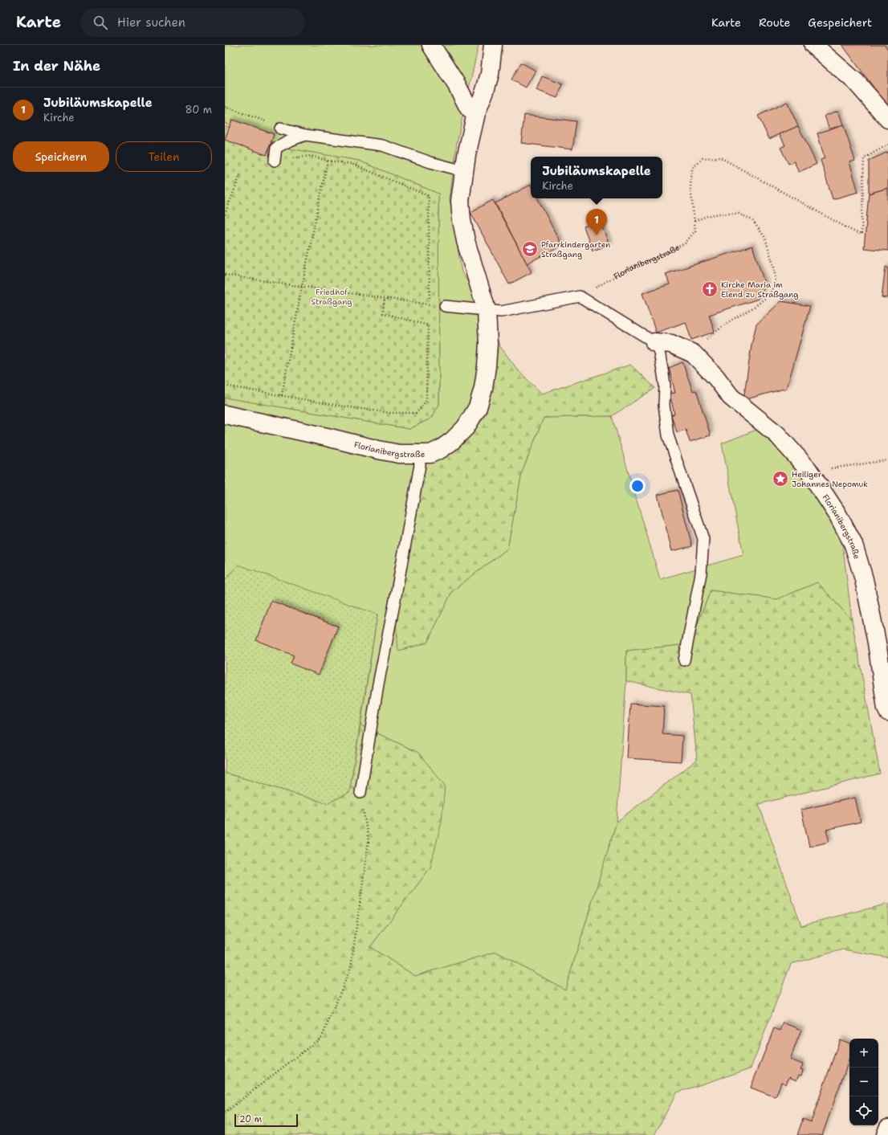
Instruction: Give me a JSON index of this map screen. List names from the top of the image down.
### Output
{
  "streets": {
    "street": ["Florianibergstraße"]
  },
  "parks": ["Friedhof Straßgang"],
  "places": {
    "school or university": ["Pfarrkindergarten Straßgang"],
    "church": ["Kirche Maria im Elend zu Straßgang"],
    "place": ["Heiliger Johannes Nepomuk"]
  },
  "scale_bar": "20 m",
  "page": {
    "header": "Karte",
    "search": "Hier suchen",
    "nav": ["Karte", "Route", "Gespeichert"],
    "heading": "In der Nähe",
    "list": [
      {
        "mark": "1",
        "name": "Jubiläumskapelle",
        "note": "Kirche",
        "value": "80 m"
      }
    ],
    "buttons": ["Speichern", "Teilen"],
    "popup": ["Jubiläumskapelle", "Kirche"],
    "pins": "1",
    "map_buttons": ["+", "−"],
    "scale": "20 m"
  }
}
